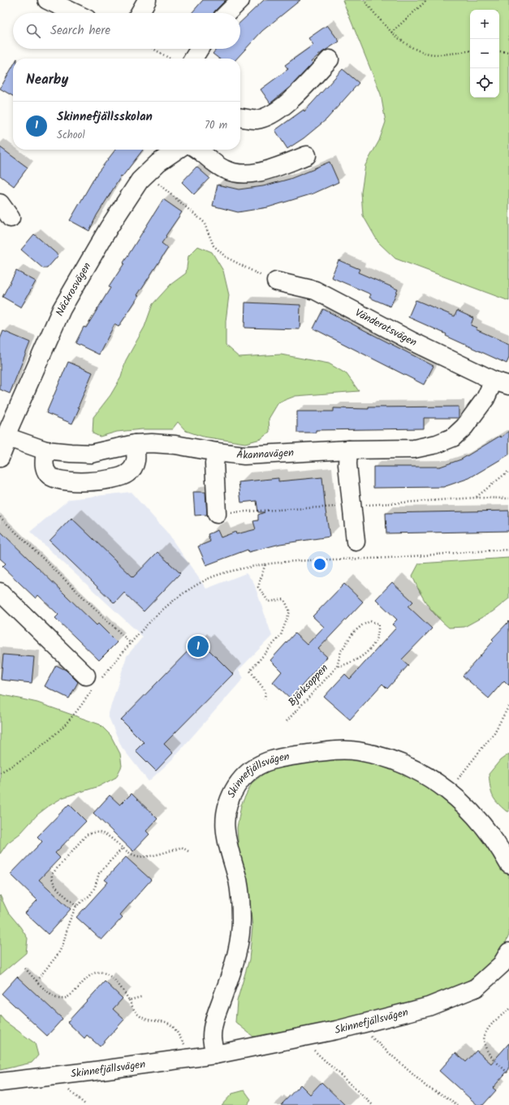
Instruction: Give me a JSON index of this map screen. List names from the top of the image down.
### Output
{
  "streets": {
    "street": [
      "Näckrosvägen",
      "Vänderotsvägen",
      "Åkannavägen",
      "Skinnefjällsvägen"
    ],
    "path": ["Björksoppen"]
  },
  "crossings": [
    ["Näckrosvägen", "Åkannavägen"],
    ["Vänderotsvägen", "Åkannavägen"]
  ],
  "page": {
    "map_buttons": ["+", "−"],
    "search": "Search here",
    "heading": "Nearby",
    "list": [
      {
        "mark": "1",
        "name": "Skinnefjällsskolan",
        "note": "School",
        "value": "70 m"
      }
    ],
    "pins": "1"
  }
}
